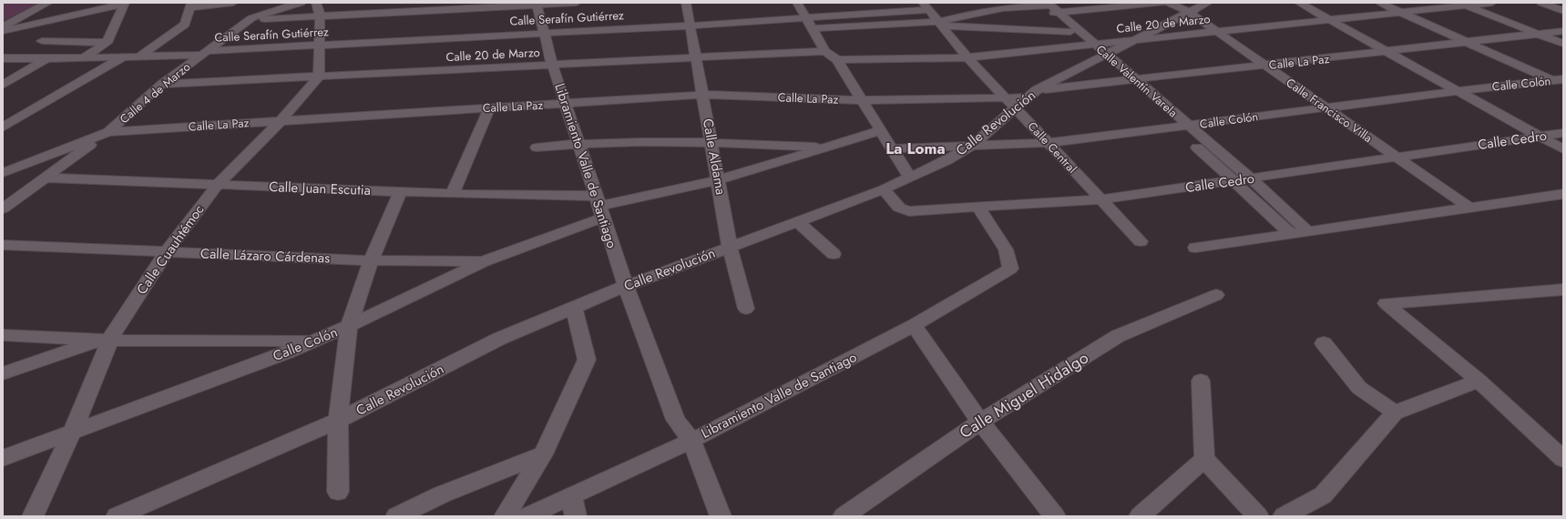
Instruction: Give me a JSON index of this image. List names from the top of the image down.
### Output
{
  "streets": {
    "street": [
      "Calle Serafín Gutiérrez",
      "Calle 20 de Marzo",
      "Calle La Paz",
      "Calle Valentín Varela",
      "Calle Colón",
      "Calle 4 de Marzo",
      "Calle Francisco Villa",
      "Calle Revolución",
      "Calle Cedro",
      "Calle Central",
      "Calle Aldama",
      "Libramiento Valle de Santiago",
      "Calle Juan Escutia",
      "Calle Cuauhtémoc",
      "Calle Lázaro Cárdenas",
      "Calle Miguel Hidalgo"
    ]
  },
  "crossings": [
    ["Calle Serafín Gutiérrez", "Calle 4 de Marzo"],
    ["Calle Serafín Gutiérrez", "Calle Central"],
    ["Calle Serafín Gutiérrez", "Calle Aldama"],
    ["Calle Serafín Gutiérrez", "Libramiento Valle de Santiago"],
    ["Calle 20 de Marzo", "Calle Valentín Varela"],
    ["Calle 20 de Marzo", "Calle 4 de Marzo"],
    ["Calle 20 de Marzo", "Calle Francisco Villa"],
    ["Calle 20 de Marzo", "Calle Revolución"],
    ["Calle 20 de Marzo", "Calle Central"],
    ["Calle 20 de Marzo", "Calle Aldama"],
    ["Calle 20 de Marzo", "Libramiento Valle de Santiago"],
    ["Calle 20 de Marzo", "Calle Cuauhtémoc"],
    ["Calle La Paz", "Calle Valentín Varela"],
    ["Calle La Paz", "Calle 4 de Marzo"],
    ["Calle La Paz", "Calle Francisco Villa"],
    ["Calle La Paz", "Calle Revolución"],
    ["Calle La Paz", "Calle Central"],
    ["Calle La Paz", "Calle Aldama"],
    ["Calle La Paz", "Libramiento Valle de Santiago"],
    ["Calle La Paz", "Calle Cuauhtémoc"],
    ["Calle Valentín Varela", "Calle Colón"],
    ["Calle Valentín Varela", "Calle Revolución"],
    ["Calle Valentín Varela", "Calle Cedro"],
    ["Calle Colón", "Calle Francisco Villa"],
    ["Calle Colón", "Calle Revolución"],
    ["Calle Colón", "Calle Central"],
    ["Calle Colón", "Calle Aldama"],
    ["Calle Colón", "Libramiento Valle de Santiago"],
    ["Calle Colón", "Calle Juan Escutia"],
    ["Calle Colón", "Calle Cuauhtémoc"],
    ["Calle Colón", "Calle Lázaro Cárdenas"],
    ["Calle Francisco Villa", "Calle Revolución"],
    ["Calle Francisco Villa", "Calle Cedro"],
    ["Calle Revolución", "Calle Cedro"],
    ["Calle Revolución", "Calle Central"],
    ["Calle Revolución", "Calle Aldama"],
    ["Calle Revolución", "Libramiento Valle de Santiago"],
    ["Calle Cedro", "Calle Central"],
    ["Calle Cedro", "Libramiento Valle de Santiago"],
    ["Libramiento Valle de Santiago", "Calle Juan Escutia"],
    ["Calle Juan Escutia", "Calle Cuauhtémoc"],
    ["Calle Cuauhtémoc", "Calle Lázaro Cárdenas"]
  ],
  "districts": ["La Loma"]
}
